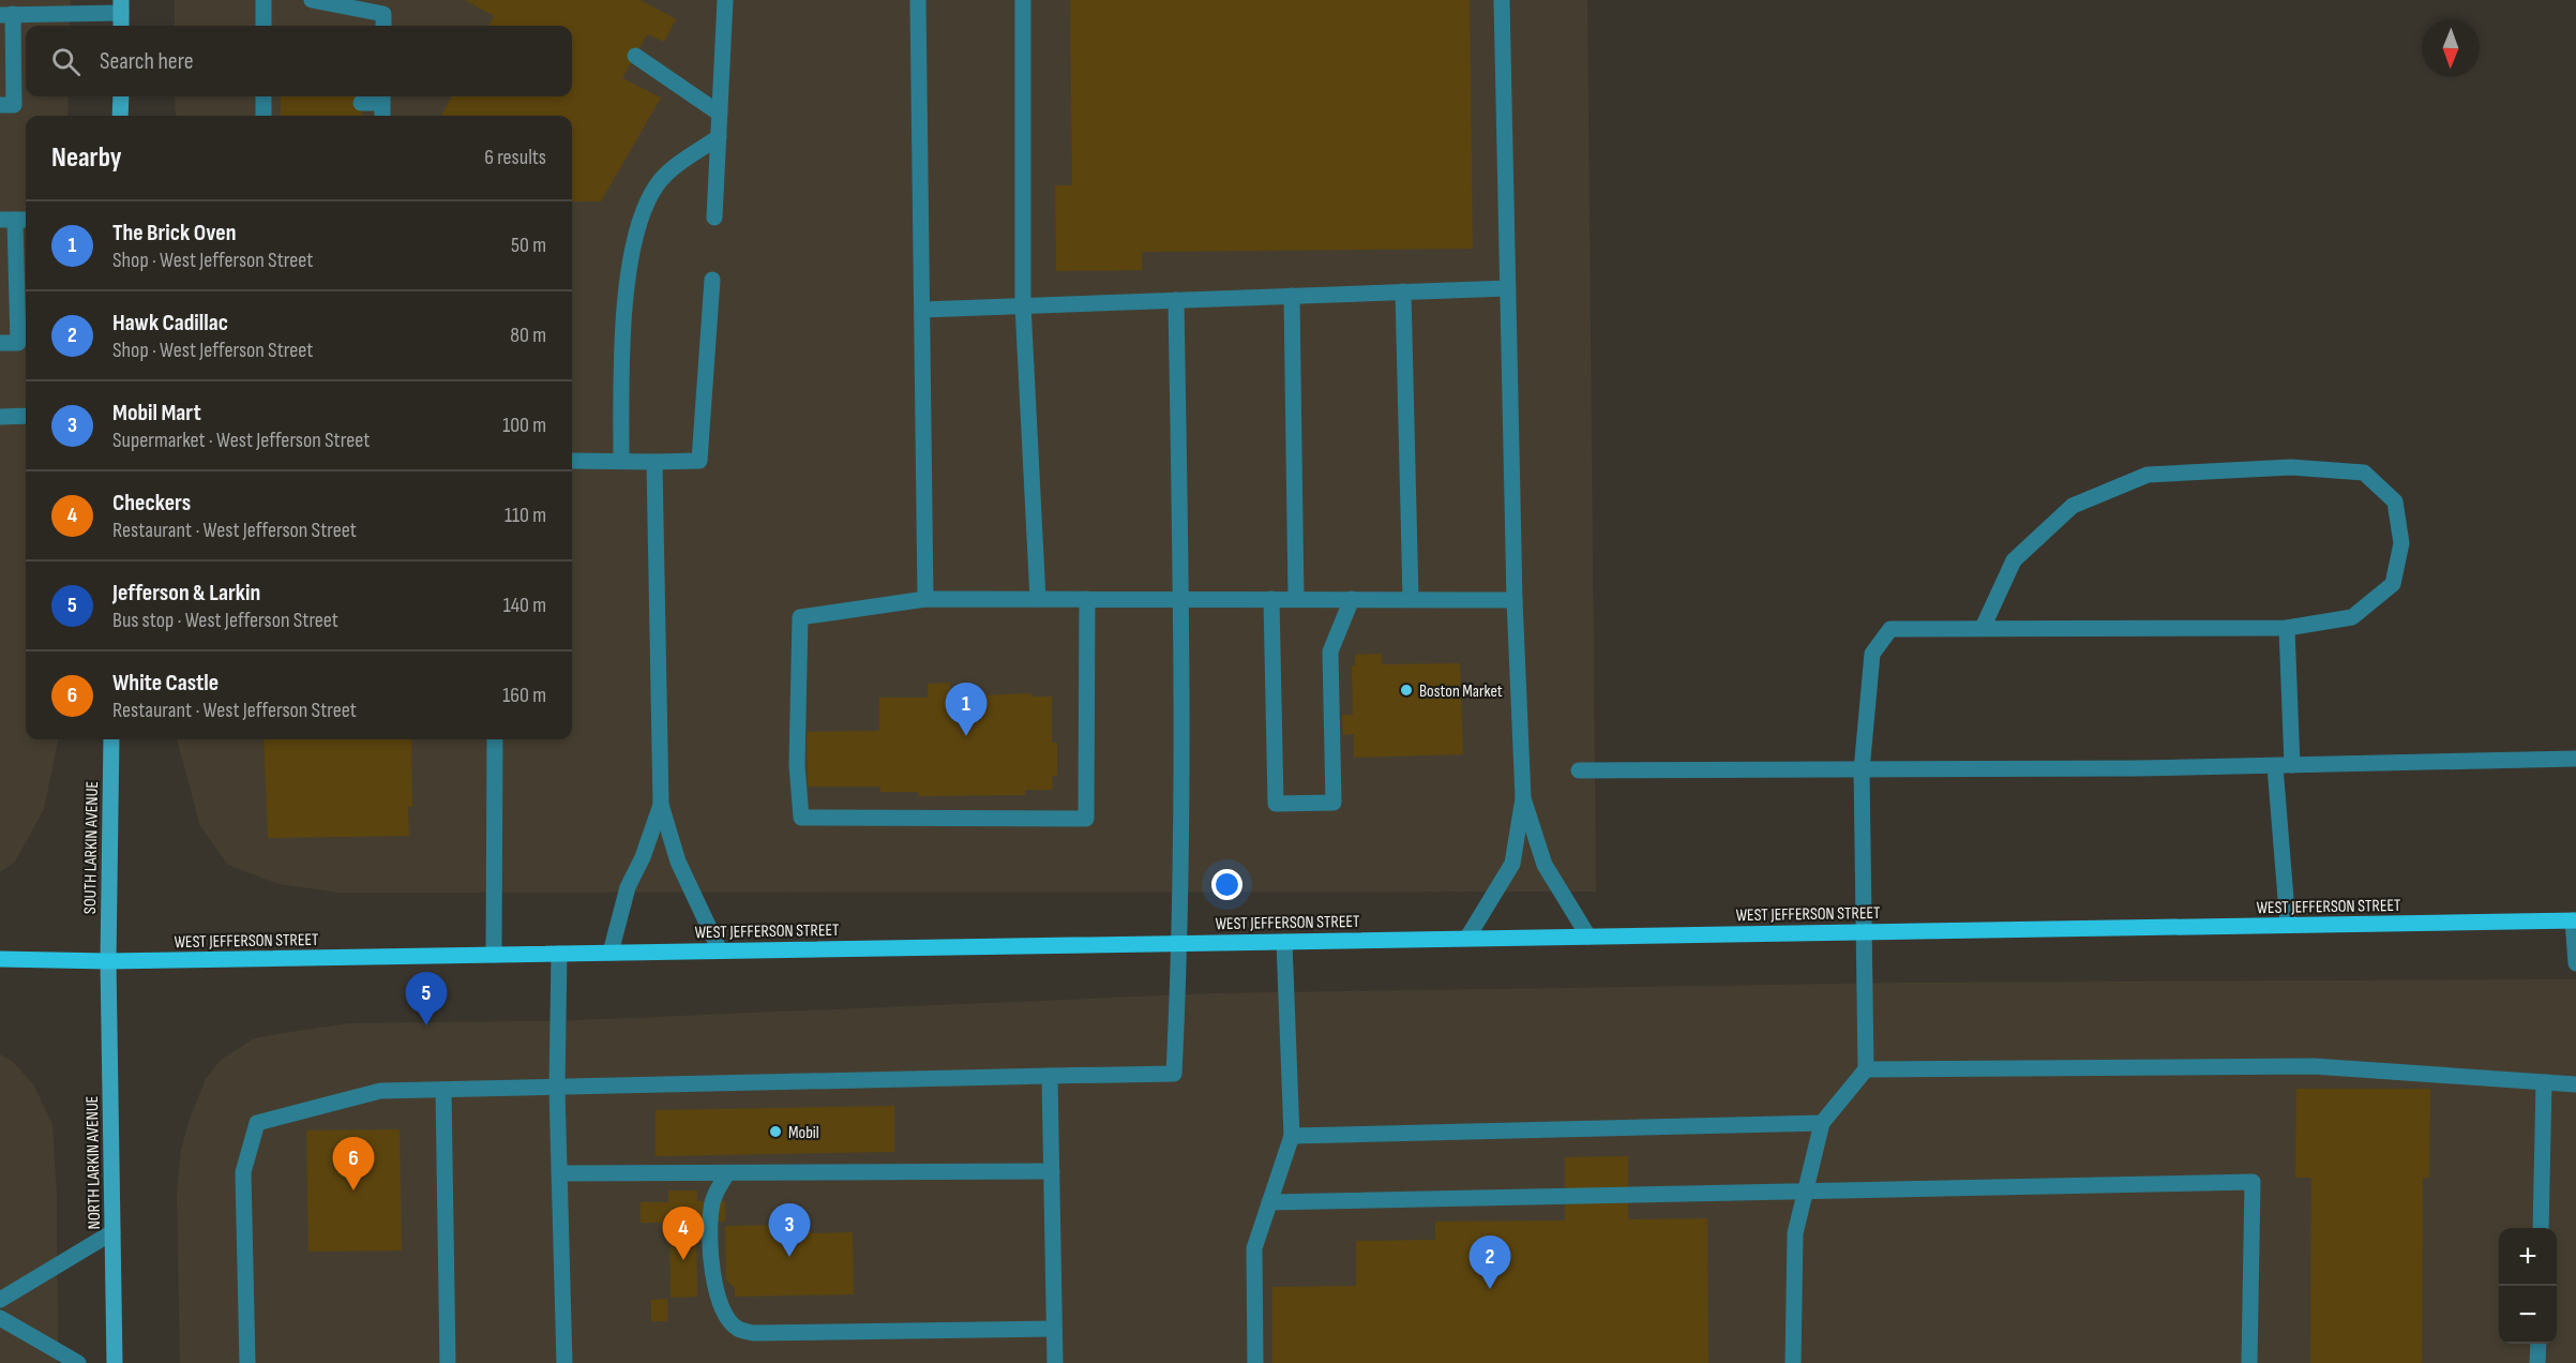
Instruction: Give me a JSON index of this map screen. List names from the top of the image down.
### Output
{
  "streets": {
    "main road": ["SOUTH LARKIN AVENUE", "WEST JEFFERSON STREET", "NORTH LARKIN AVENUE"]
  },
  "crossings": [
    ["SOUTH LARKIN AVENUE", "WEST JEFFERSON STREET"],
    ["SOUTH LARKIN AVENUE", "NORTH LARKIN AVENUE"],
    ["WEST JEFFERSON STREET", "NORTH LARKIN AVENUE"]
  ],
  "places": ["Boston Market", "Mobil"],
  "north": "bottom",
  "page": {
    "search": "Search here",
    "heading": ["Nearby", "6 results"],
    "list": [
      {
        "mark": "1",
        "name": "The Brick Oven",
        "note": "Shop · West Jefferson Street",
        "value": "50 m"
      },
      {
        "mark": "2",
        "name": "Hawk Cadillac",
        "note": "Shop · West Jefferson Street",
        "value": "80 m"
      },
      {
        "mark": "3",
        "name": "Mobil Mart",
        "note": "Supermarket · West Jefferson Street",
        "value": "100 m"
      },
      {
        "mark": "4",
        "name": "Checkers",
        "note": "Restaurant · West Jefferson Street",
        "value": "110 m"
      },
      {
        "mark": "5",
        "name": "Jefferson & Larkin",
        "note": "Bus stop · West Jefferson Street",
        "value": "140 m"
      },
      {
        "mark": "6",
        "name": "White Castle",
        "note": "Restaurant · West Jefferson Street",
        "value": "160 m"
      }
    ],
    "pins": [
      "1",
      "5",
      "6",
      "3",
      "4",
      "2"
    ],
    "map_buttons": ["+", "−"]
  }
}
